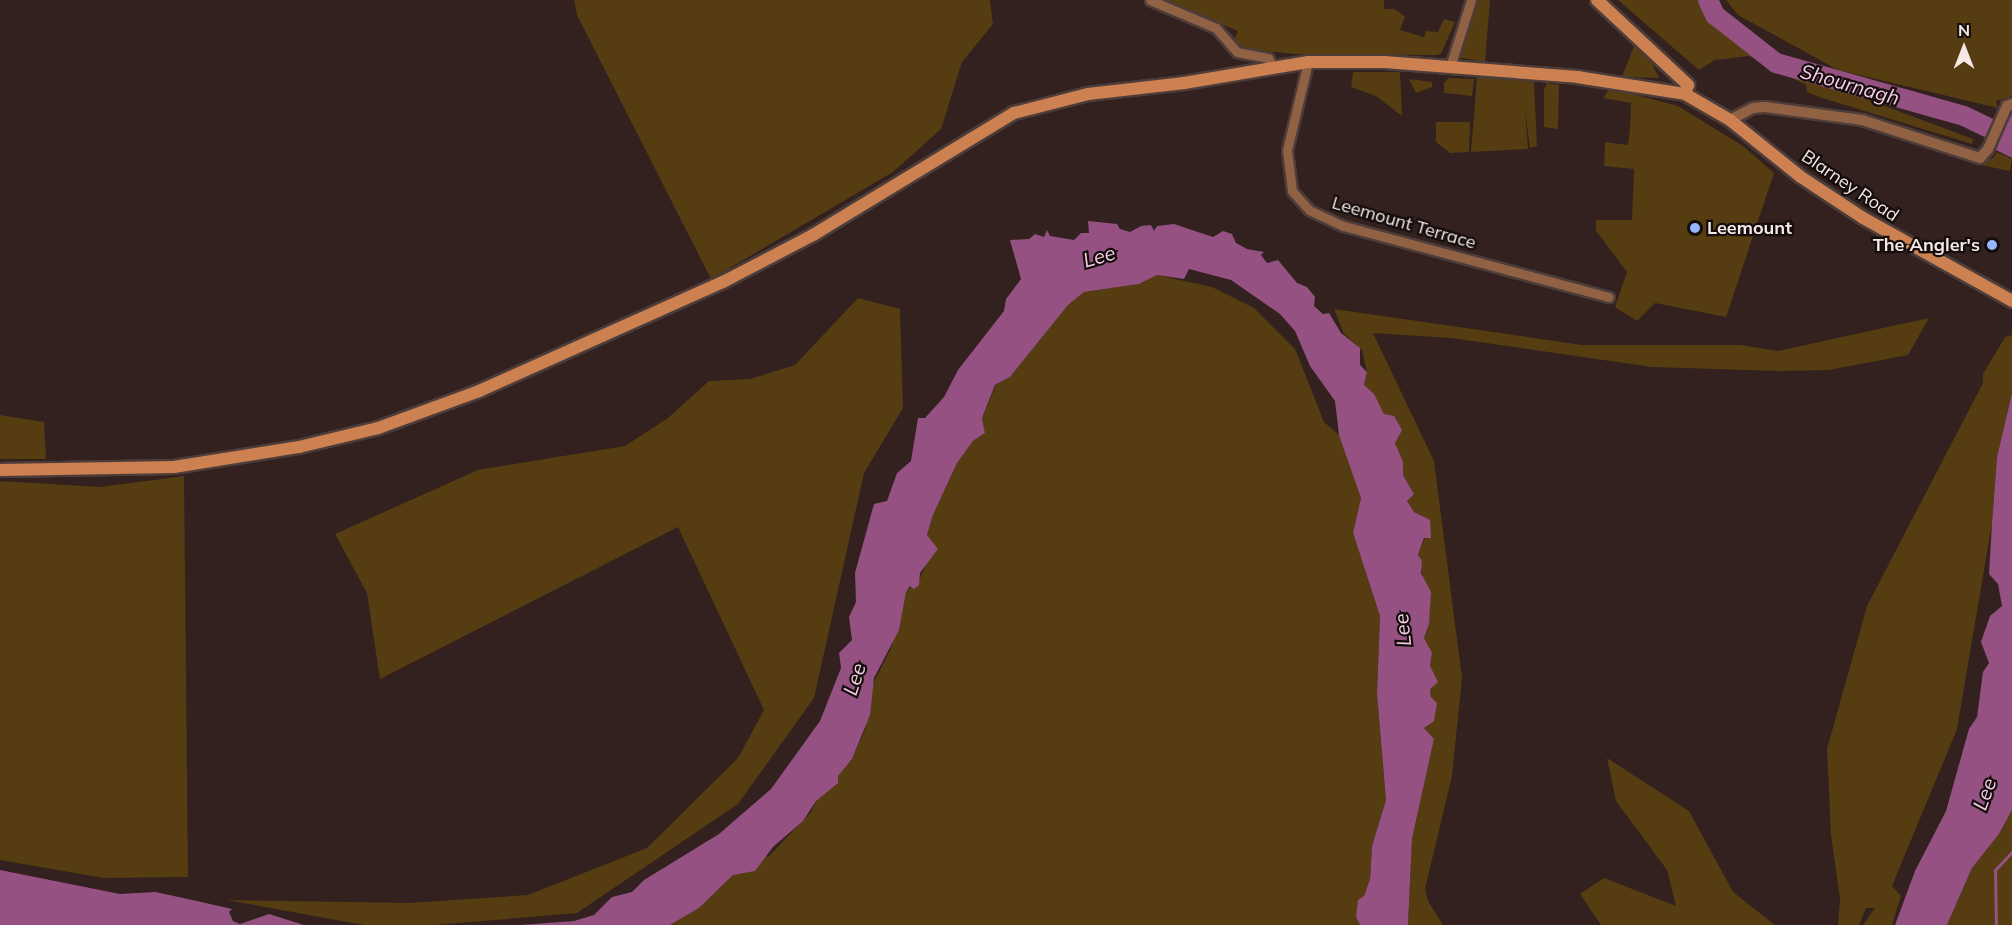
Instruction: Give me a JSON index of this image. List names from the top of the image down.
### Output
{
  "streets": {
    "main road": ["Blarney Road"],
    "street": ["Leemount Terrace"]
  },
  "water": ["Shournagh", "Lee"],
  "places": ["Leemount", "The Angler's"],
  "north": "top"
}
